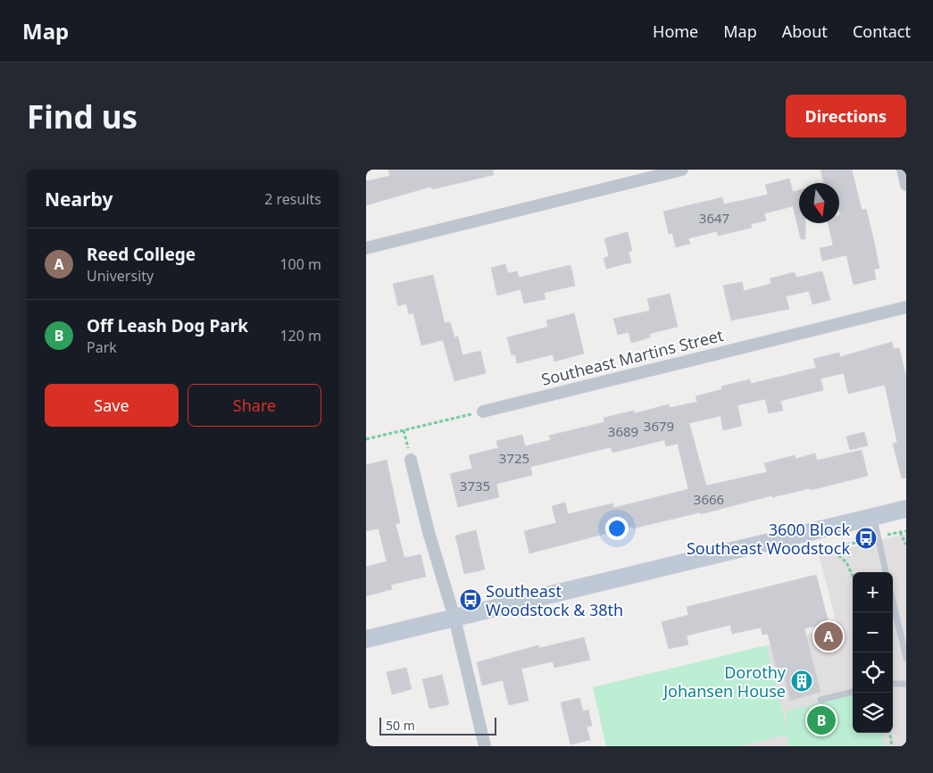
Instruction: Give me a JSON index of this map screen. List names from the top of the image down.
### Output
{
  "streets": {
    "street": ["Southeast Martins Street"]
  },
  "places": {
    "bus stop": ["3600 Block Southeast Woodstock", "Southeast Woodstock & 38th"],
    "building": ["Dorothy Johansen House"]
  },
  "house_numbers": [
    "3647",
    "3679",
    "3689",
    "3725",
    "3735",
    "3666"
  ],
  "scale_bar": "50 m",
  "north": "bottom",
  "page": {
    "header": "Map",
    "nav": [
      "Home",
      "Map",
      "About",
      "Contact"
    ],
    "buttons": [
      "Directions",
      ["Save", "Share"]
    ],
    "title": "Find us",
    "heading": ["Nearby", "2 results"],
    "list": [
      {
        "mark": "A",
        "name": "Reed College",
        "note": "University",
        "value": "100 m"
      },
      {
        "mark": "B",
        "name": "Off Leash Dog Park",
        "note": "Park",
        "value": "120 m"
      }
    ],
    "map_buttons": ["+", "−"],
    "pins": ["A", "B"],
    "scale": "50 m"
  }
}
